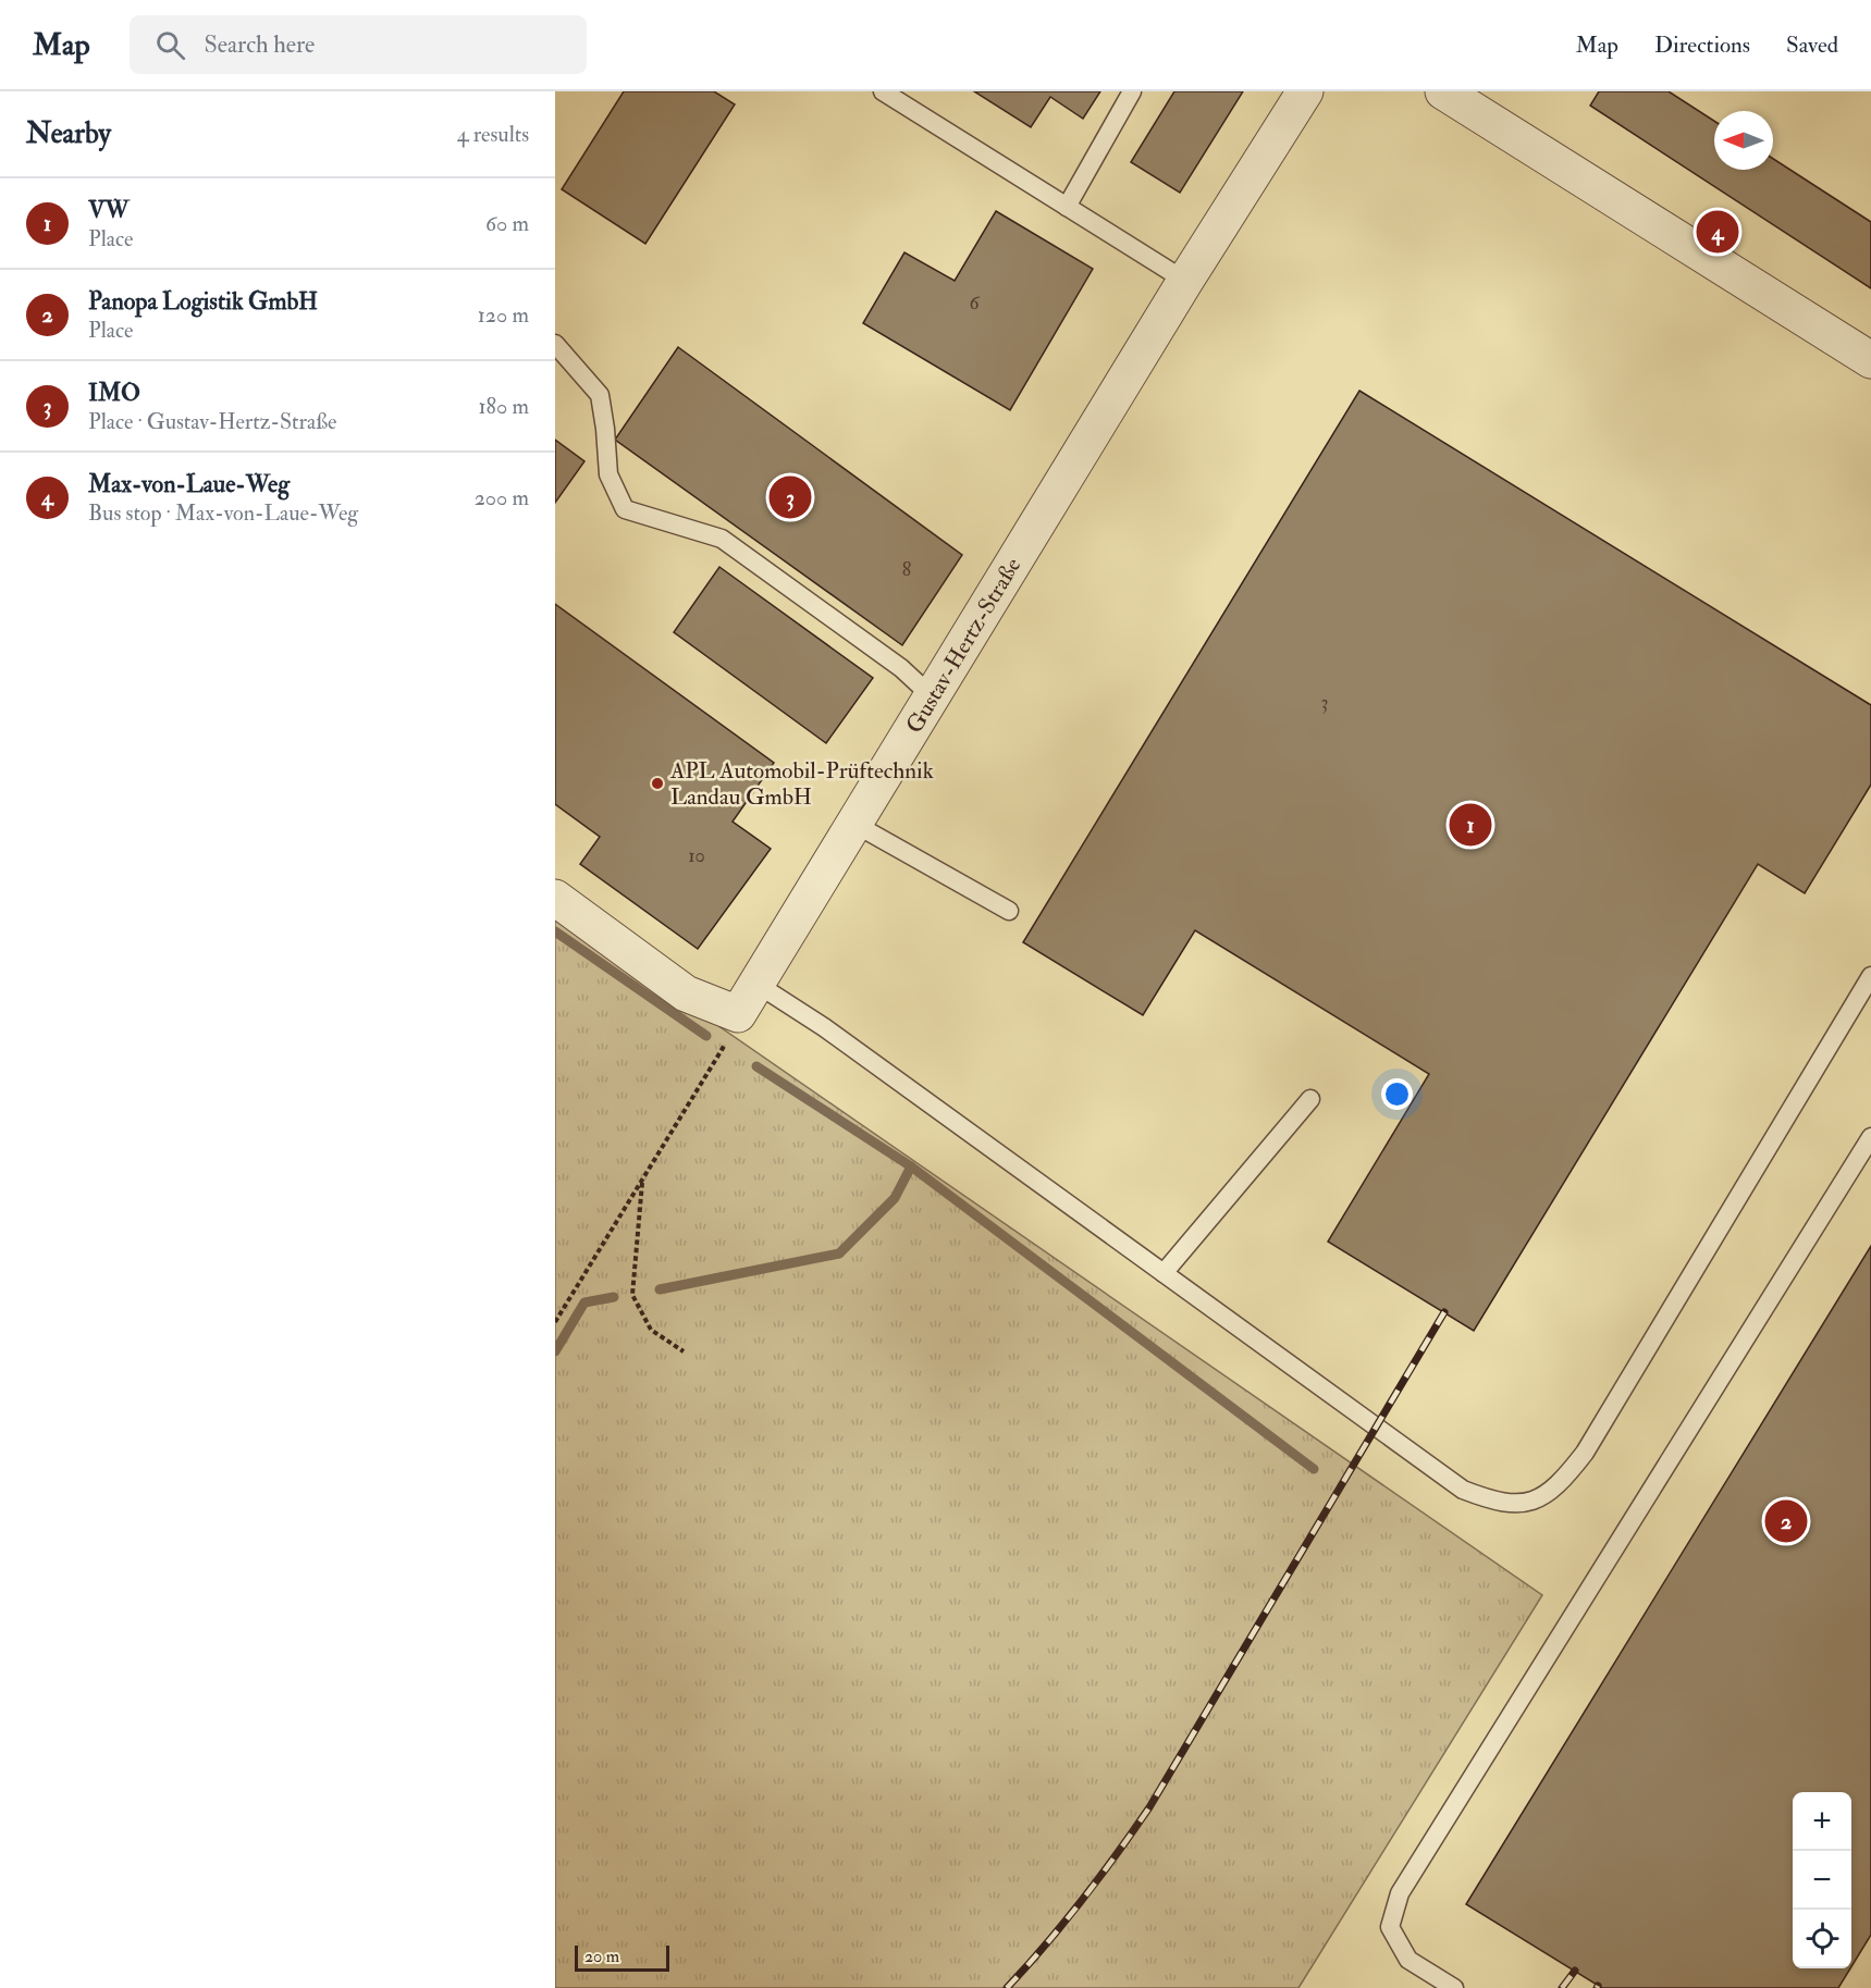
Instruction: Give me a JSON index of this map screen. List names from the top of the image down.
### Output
{
  "streets": {
    "street": ["Gustav-Hertz-Straße"]
  },
  "places": ["APL Automobil-Prüftechnik Landau GmbH"],
  "house_numbers": [
    "6",
    "8",
    "3",
    "10"
  ],
  "scale_bar": "20 m",
  "north": "left",
  "page": {
    "header": "Map",
    "search": "Search here",
    "nav": ["Map", "Directions", "Saved"],
    "heading": ["Nearby", "4 results"],
    "list": [
      {
        "mark": "1",
        "name": "VW",
        "note": "Place",
        "value": "60 m"
      },
      {
        "mark": "2",
        "name": "Panopa Logistik GmbH",
        "note": "Place",
        "value": "120 m"
      },
      {
        "mark": "3",
        "name": "IMO",
        "note": "Place · Gustav-Hertz-Straße",
        "value": "180 m"
      },
      {
        "mark": "4",
        "name": "Max-von-Laue-Weg",
        "note": "Bus stop · Max-von-Laue-Weg",
        "value": "200 m"
      }
    ],
    "pins": [
      "4",
      "3",
      "1",
      "2"
    ],
    "map_buttons": ["+", "−"],
    "scale": "20 m"
  }
}
